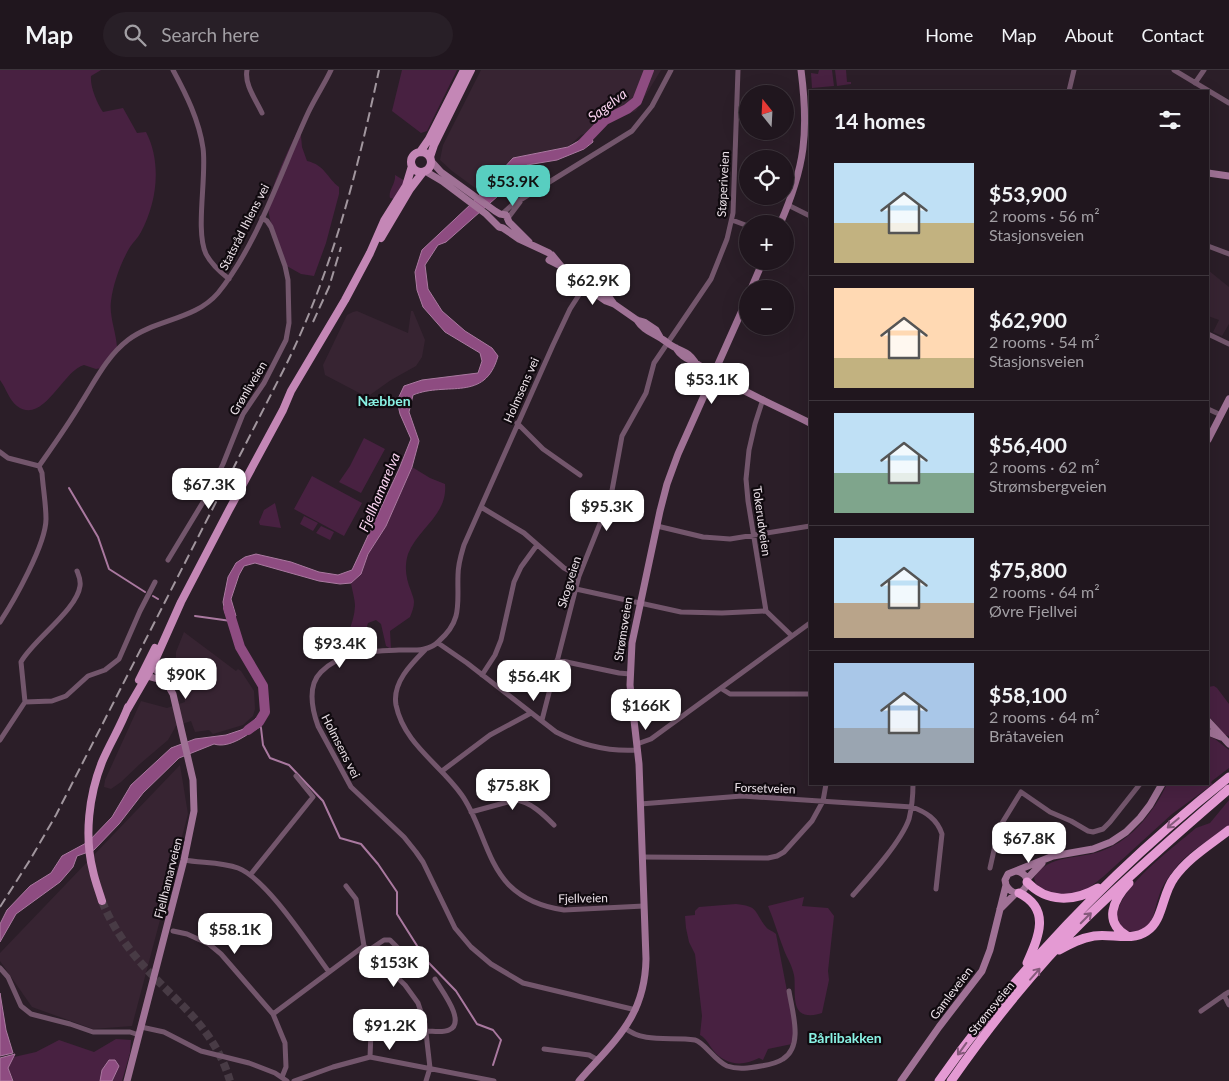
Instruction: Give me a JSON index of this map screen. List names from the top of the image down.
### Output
{
  "streets": {
    "highway": ["Strømsveien"],
    "main road": ["Fjellhamarveien", "Gamleveien"],
    "street": [
      "Støperiveien",
      "Statsråd Ihlens vei",
      "Grønliveien",
      "Holmsens vei",
      "Tokerudveien",
      "Skogveien",
      "Forsetveien",
      "Fjellveien"
    ]
  },
  "crossings": [
    ["Støperiveien", "Skogveien"],
    ["Statsråd Ihlens vei", "Grønliveien"],
    ["Holmsens vei", "Strømsveien"],
    ["Holmsens vei", "Fjellveien"],
    ["Strømsveien", "Forsetveien"],
    ["Strømsveien", "Fjellveien"]
  ],
  "districts": ["Næbben", "Bårlibakken"],
  "water": ["Sagelva", "Fjellhamarelva"],
  "north": "top",
  "page": {
    "header": "Map",
    "search": "Search here",
    "nav": [
      "Home",
      "Map",
      "About",
      "Contact"
    ],
    "map_buttons": ["+", "−"],
    "heading": "14 homes",
    "list": [
      {
        "name": "$53,900",
        "note": "2 rooms · 56 m² · Stasjonsveien"
      },
      {
        "name": "$62,900",
        "note": "2 rooms · 54 m² · Stasjonsveien"
      },
      {
        "name": "$56,400",
        "note": "2 rooms · 62 m² · Strømsbergveien"
      },
      {
        "name": "$75,800",
        "note": "2 rooms · 64 m² · Øvre Fjellvei"
      },
      {
        "name": "$58,100",
        "note": "2 rooms · 64 m² · Bråtaveien"
      }
    ],
    "price": [
      "$53.9K",
      "$62.9K",
      "$53.1K",
      "$67.3K",
      "$95.3K",
      "$93.4K",
      "$90K",
      "$56.4K",
      "$166K",
      "$75.8K",
      "$67.8K",
      "$58.1K",
      "$153K",
      "$91.2K"
    ]
  }
}
